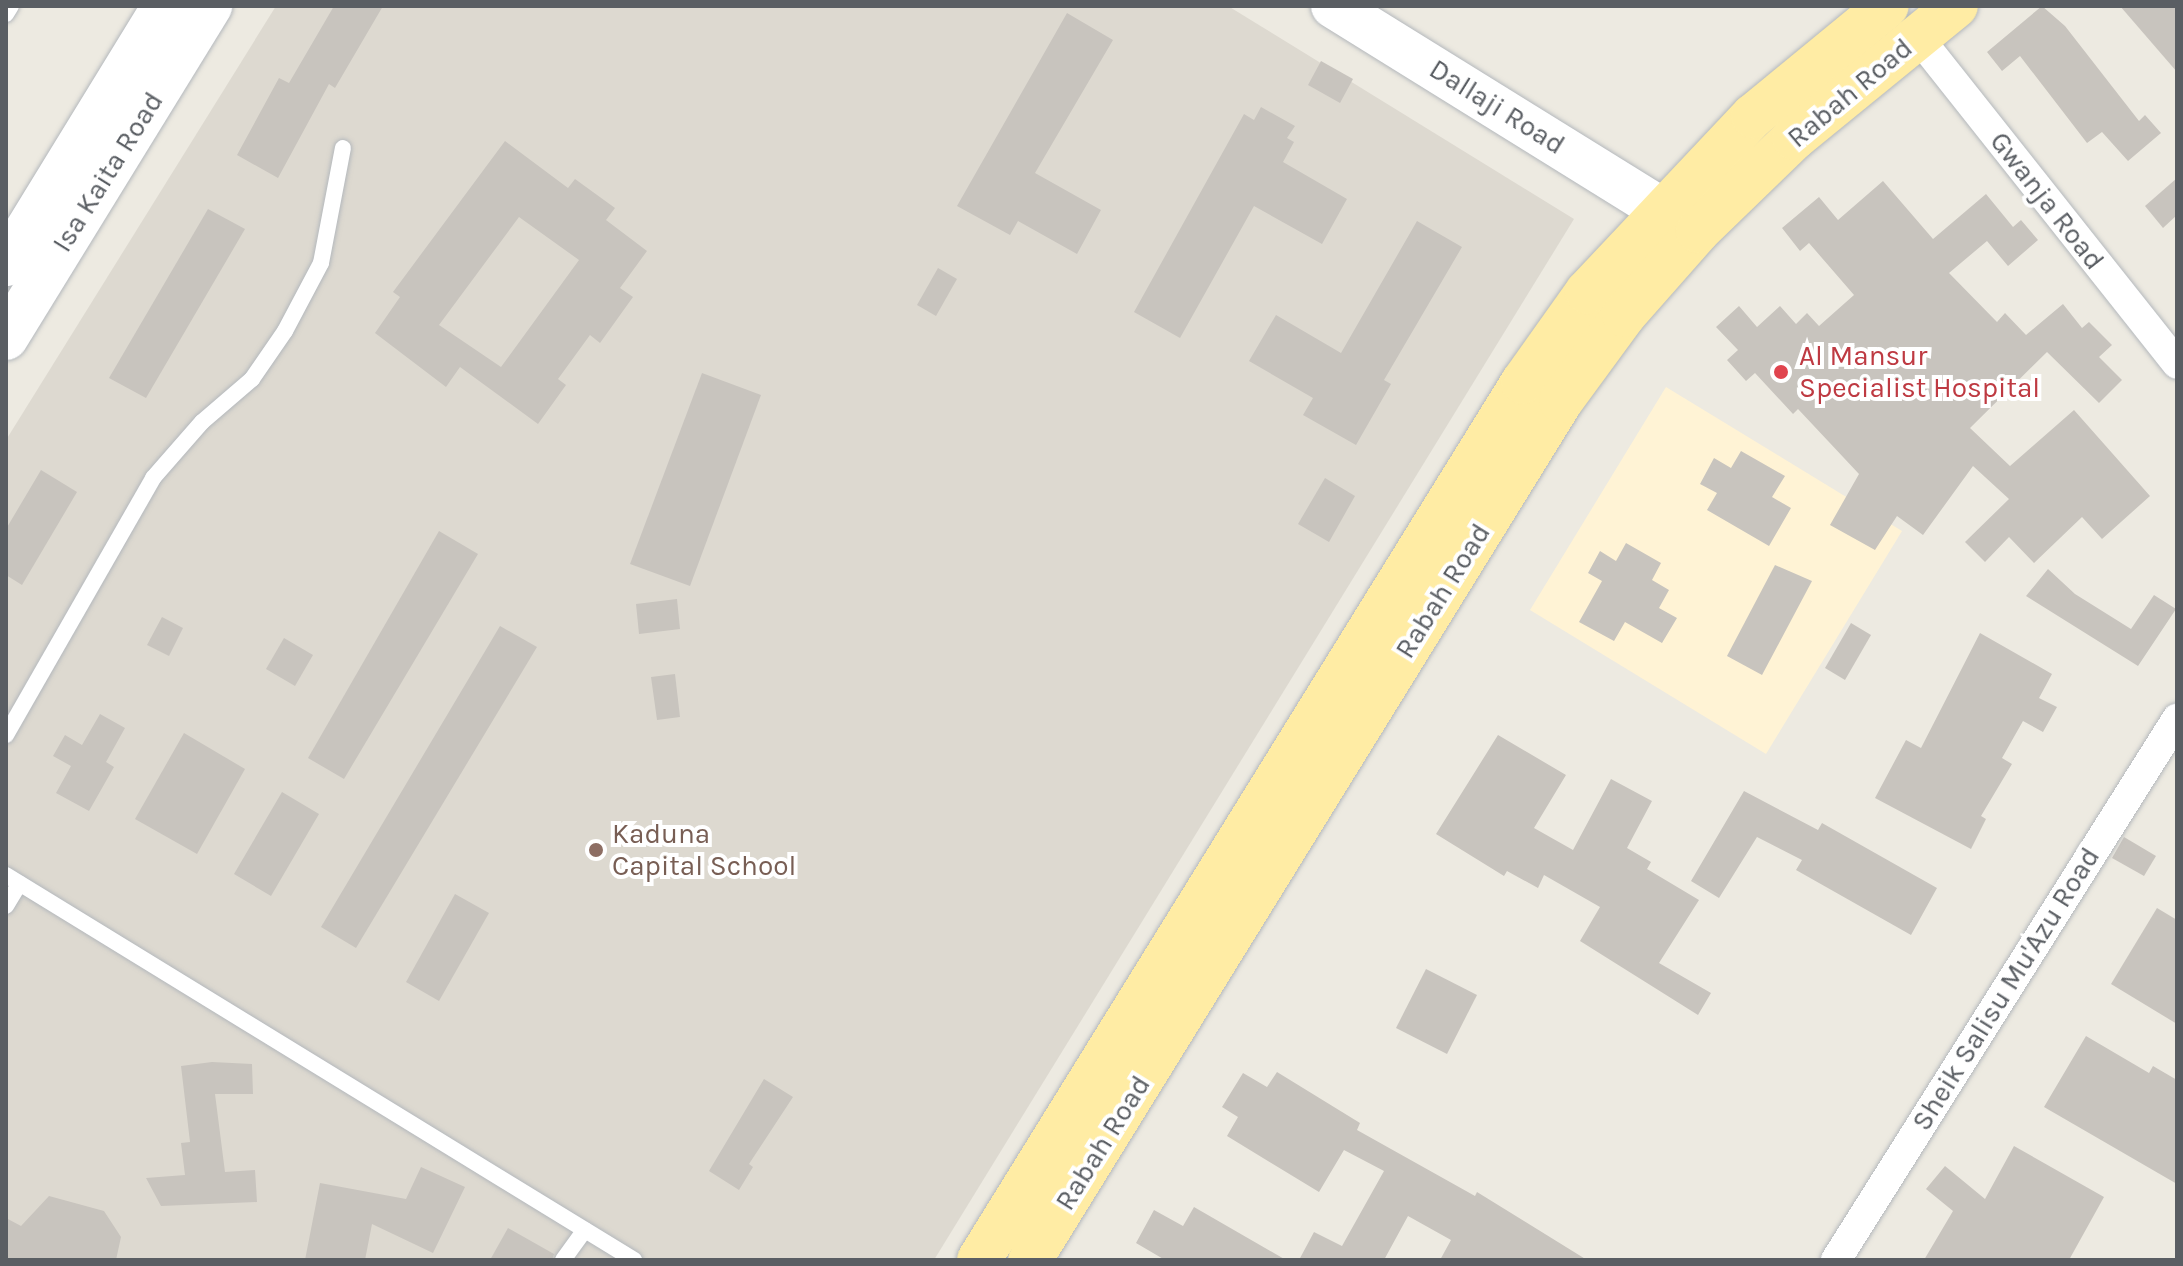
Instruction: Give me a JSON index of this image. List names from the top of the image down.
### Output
{
  "streets": {
    "main road": ["Rabah Road", "Dallaji Road", "Isa Kaita Road"],
    "street": ["Gwanja Road", "Sheik Salisu Mu'Azu Road"]
  },
  "crossings": [
    ["Rabah Road", "Dallaji Road"],
    ["Rabah Road", "Gwanja Road"]
  ],
  "places": ["Al Mansur Specialist Hospital", "Kaduna Capital School"]
}
